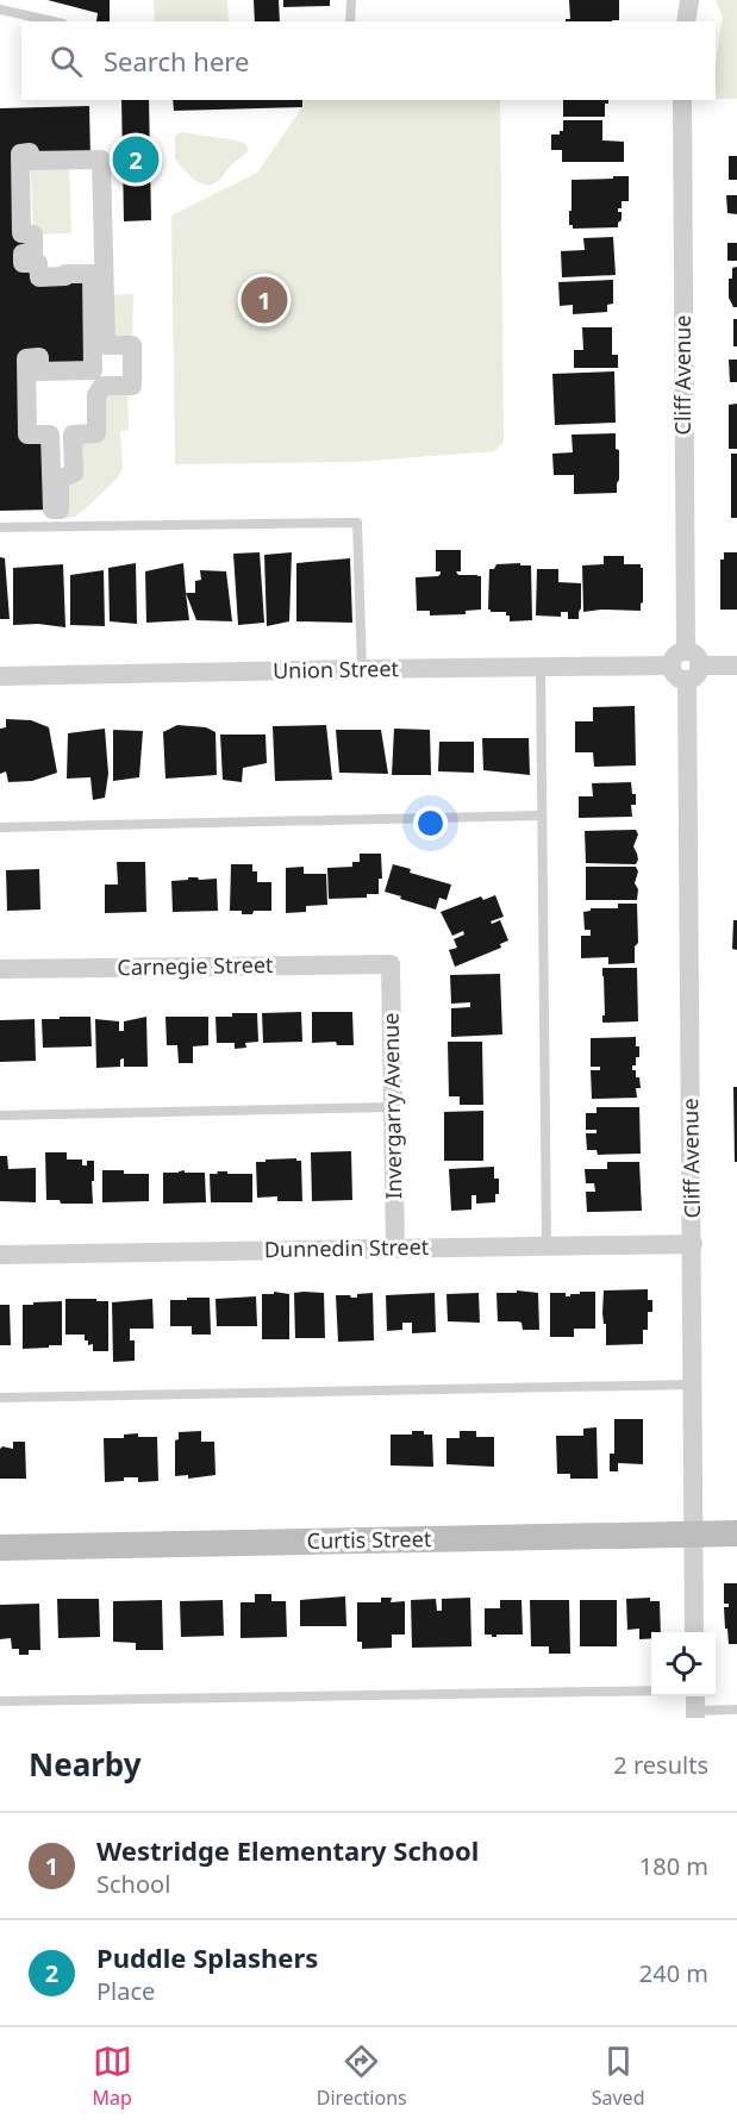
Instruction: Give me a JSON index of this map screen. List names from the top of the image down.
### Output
{
  "streets": {
    "street": [
      "Cliff Avenue",
      "Union Street",
      "Carnegie Street",
      "Invergarry Avenue",
      "Dunnedin Street",
      "Curtis Street"
    ]
  },
  "crossings": [
    ["Cliff Avenue", "Union Street"],
    ["Cliff Avenue", "Dunnedin Street"],
    ["Cliff Avenue", "Curtis Street"],
    ["Carnegie Street", "Invergarry Avenue"],
    ["Invergarry Avenue", "Dunnedin Street"]
  ],
  "page": {
    "search": "Search here",
    "pins": ["2", "1"],
    "heading": ["Nearby", "2 results"],
    "list": [
      {
        "mark": "1",
        "name": "Westridge Elementary School",
        "note": "School",
        "value": "180 m"
      },
      {
        "mark": "2",
        "name": "Puddle Splashers",
        "note": "Place",
        "value": "240 m"
      }
    ],
    "nav": ["Map", "Directions", "Saved"]
  }
}
